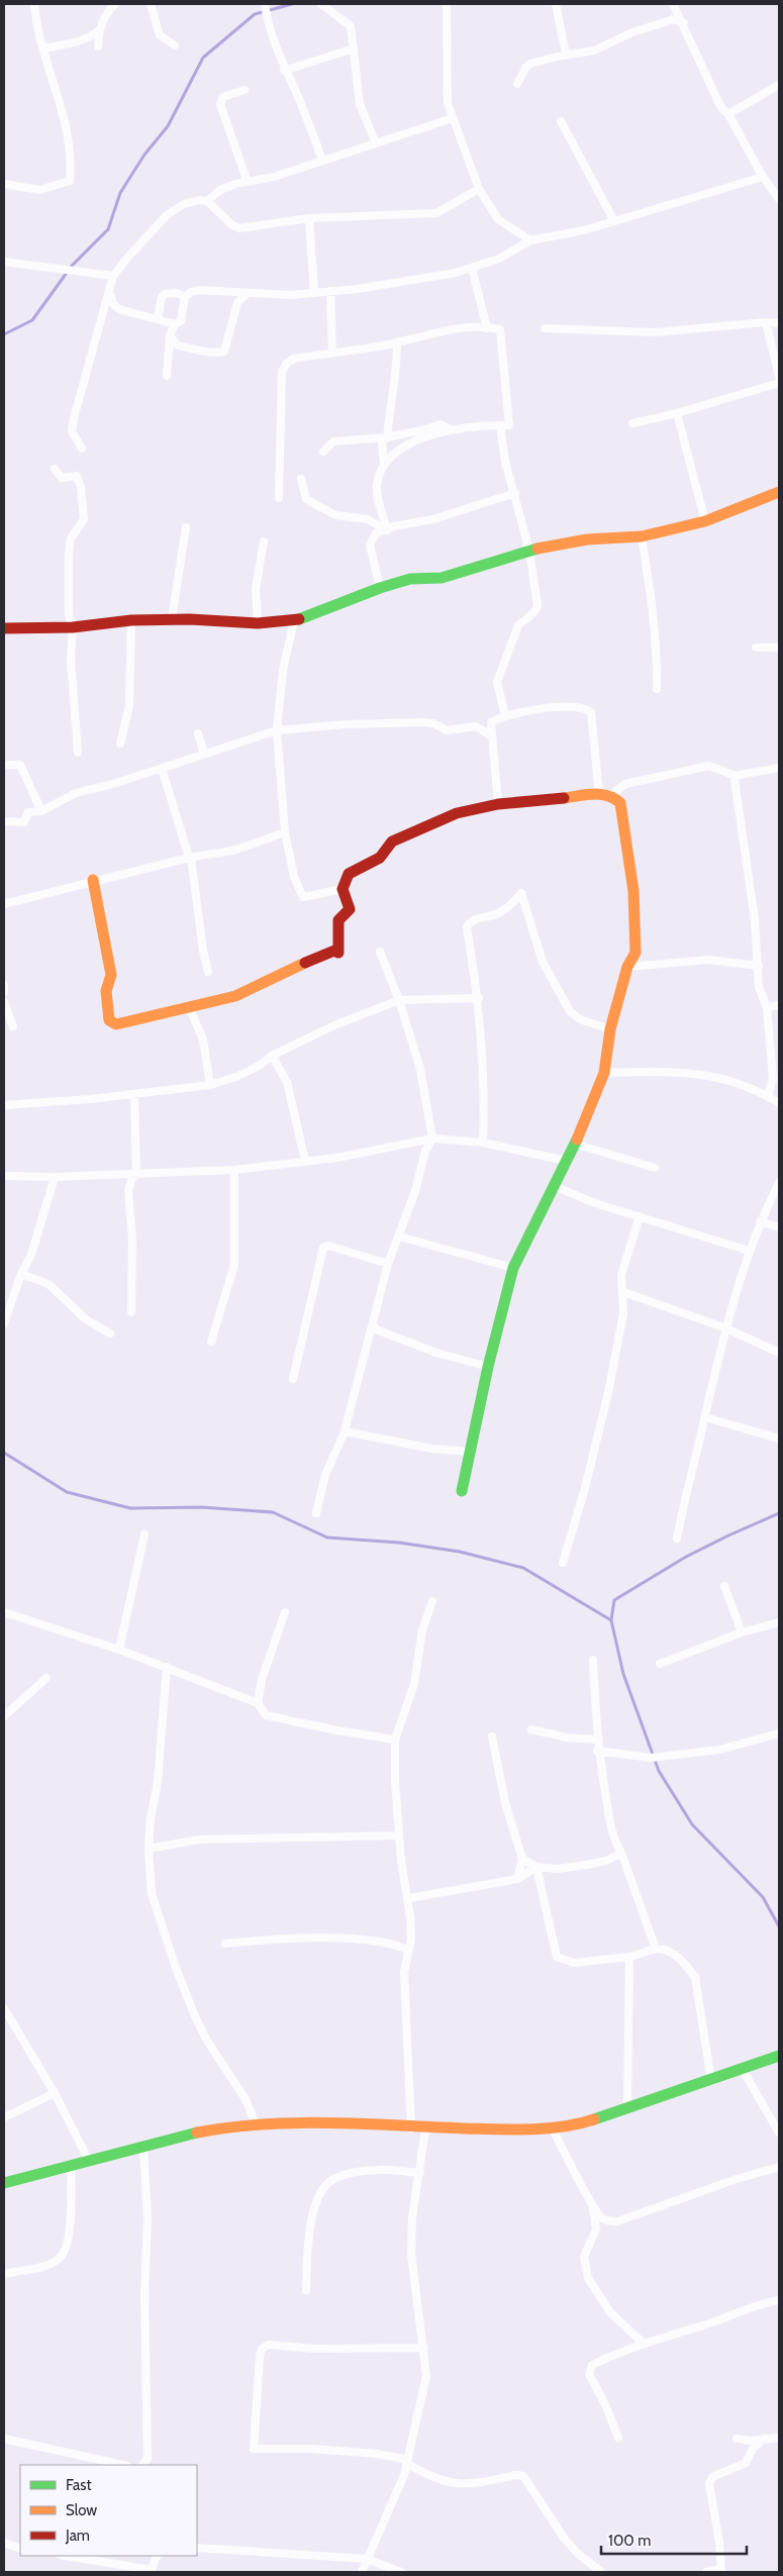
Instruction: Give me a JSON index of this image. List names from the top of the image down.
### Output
{
  "legend": ["Fast", "Slow", "Jam"],
  "scale_bar": "100 m"
}
